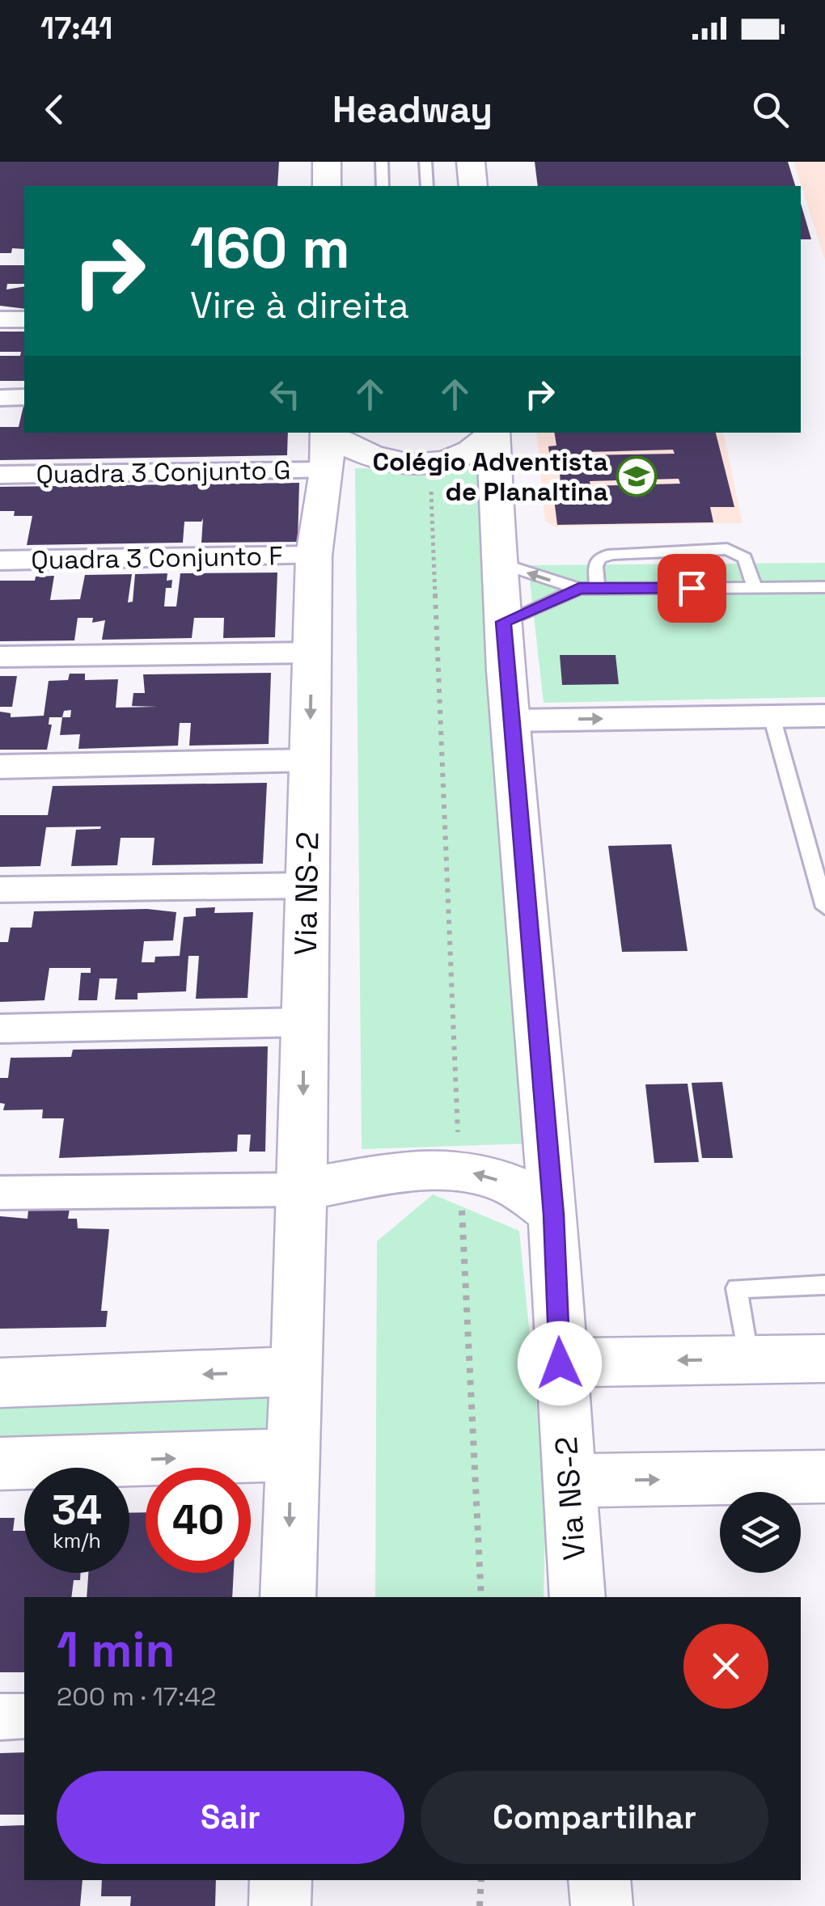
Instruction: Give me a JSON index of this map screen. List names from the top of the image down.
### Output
{
  "streets": {
    "street": ["Quadra 3 Conjunto G", "Quadra 3 Conjunto F", "Via NS-2"]
  },
  "crossings": [
    ["Quadra 3 Conjunto G", "Via NS-2"],
    ["Quadra 3 Conjunto F", "Via NS-2"]
  ],
  "places": {
    "school or university": ["Colégio Adventista de Planaltina"]
  },
  "page": {
    "status": "17:41",
    "header": "Headway",
    "turn": ["160 m", "Vire à direita"],
    "speed": "34 km/h",
    "limit": "40",
    "heading": ["1 min", "200 m · 17:42"],
    "buttons": ["Sair", "Compartilhar"]
  }
}
